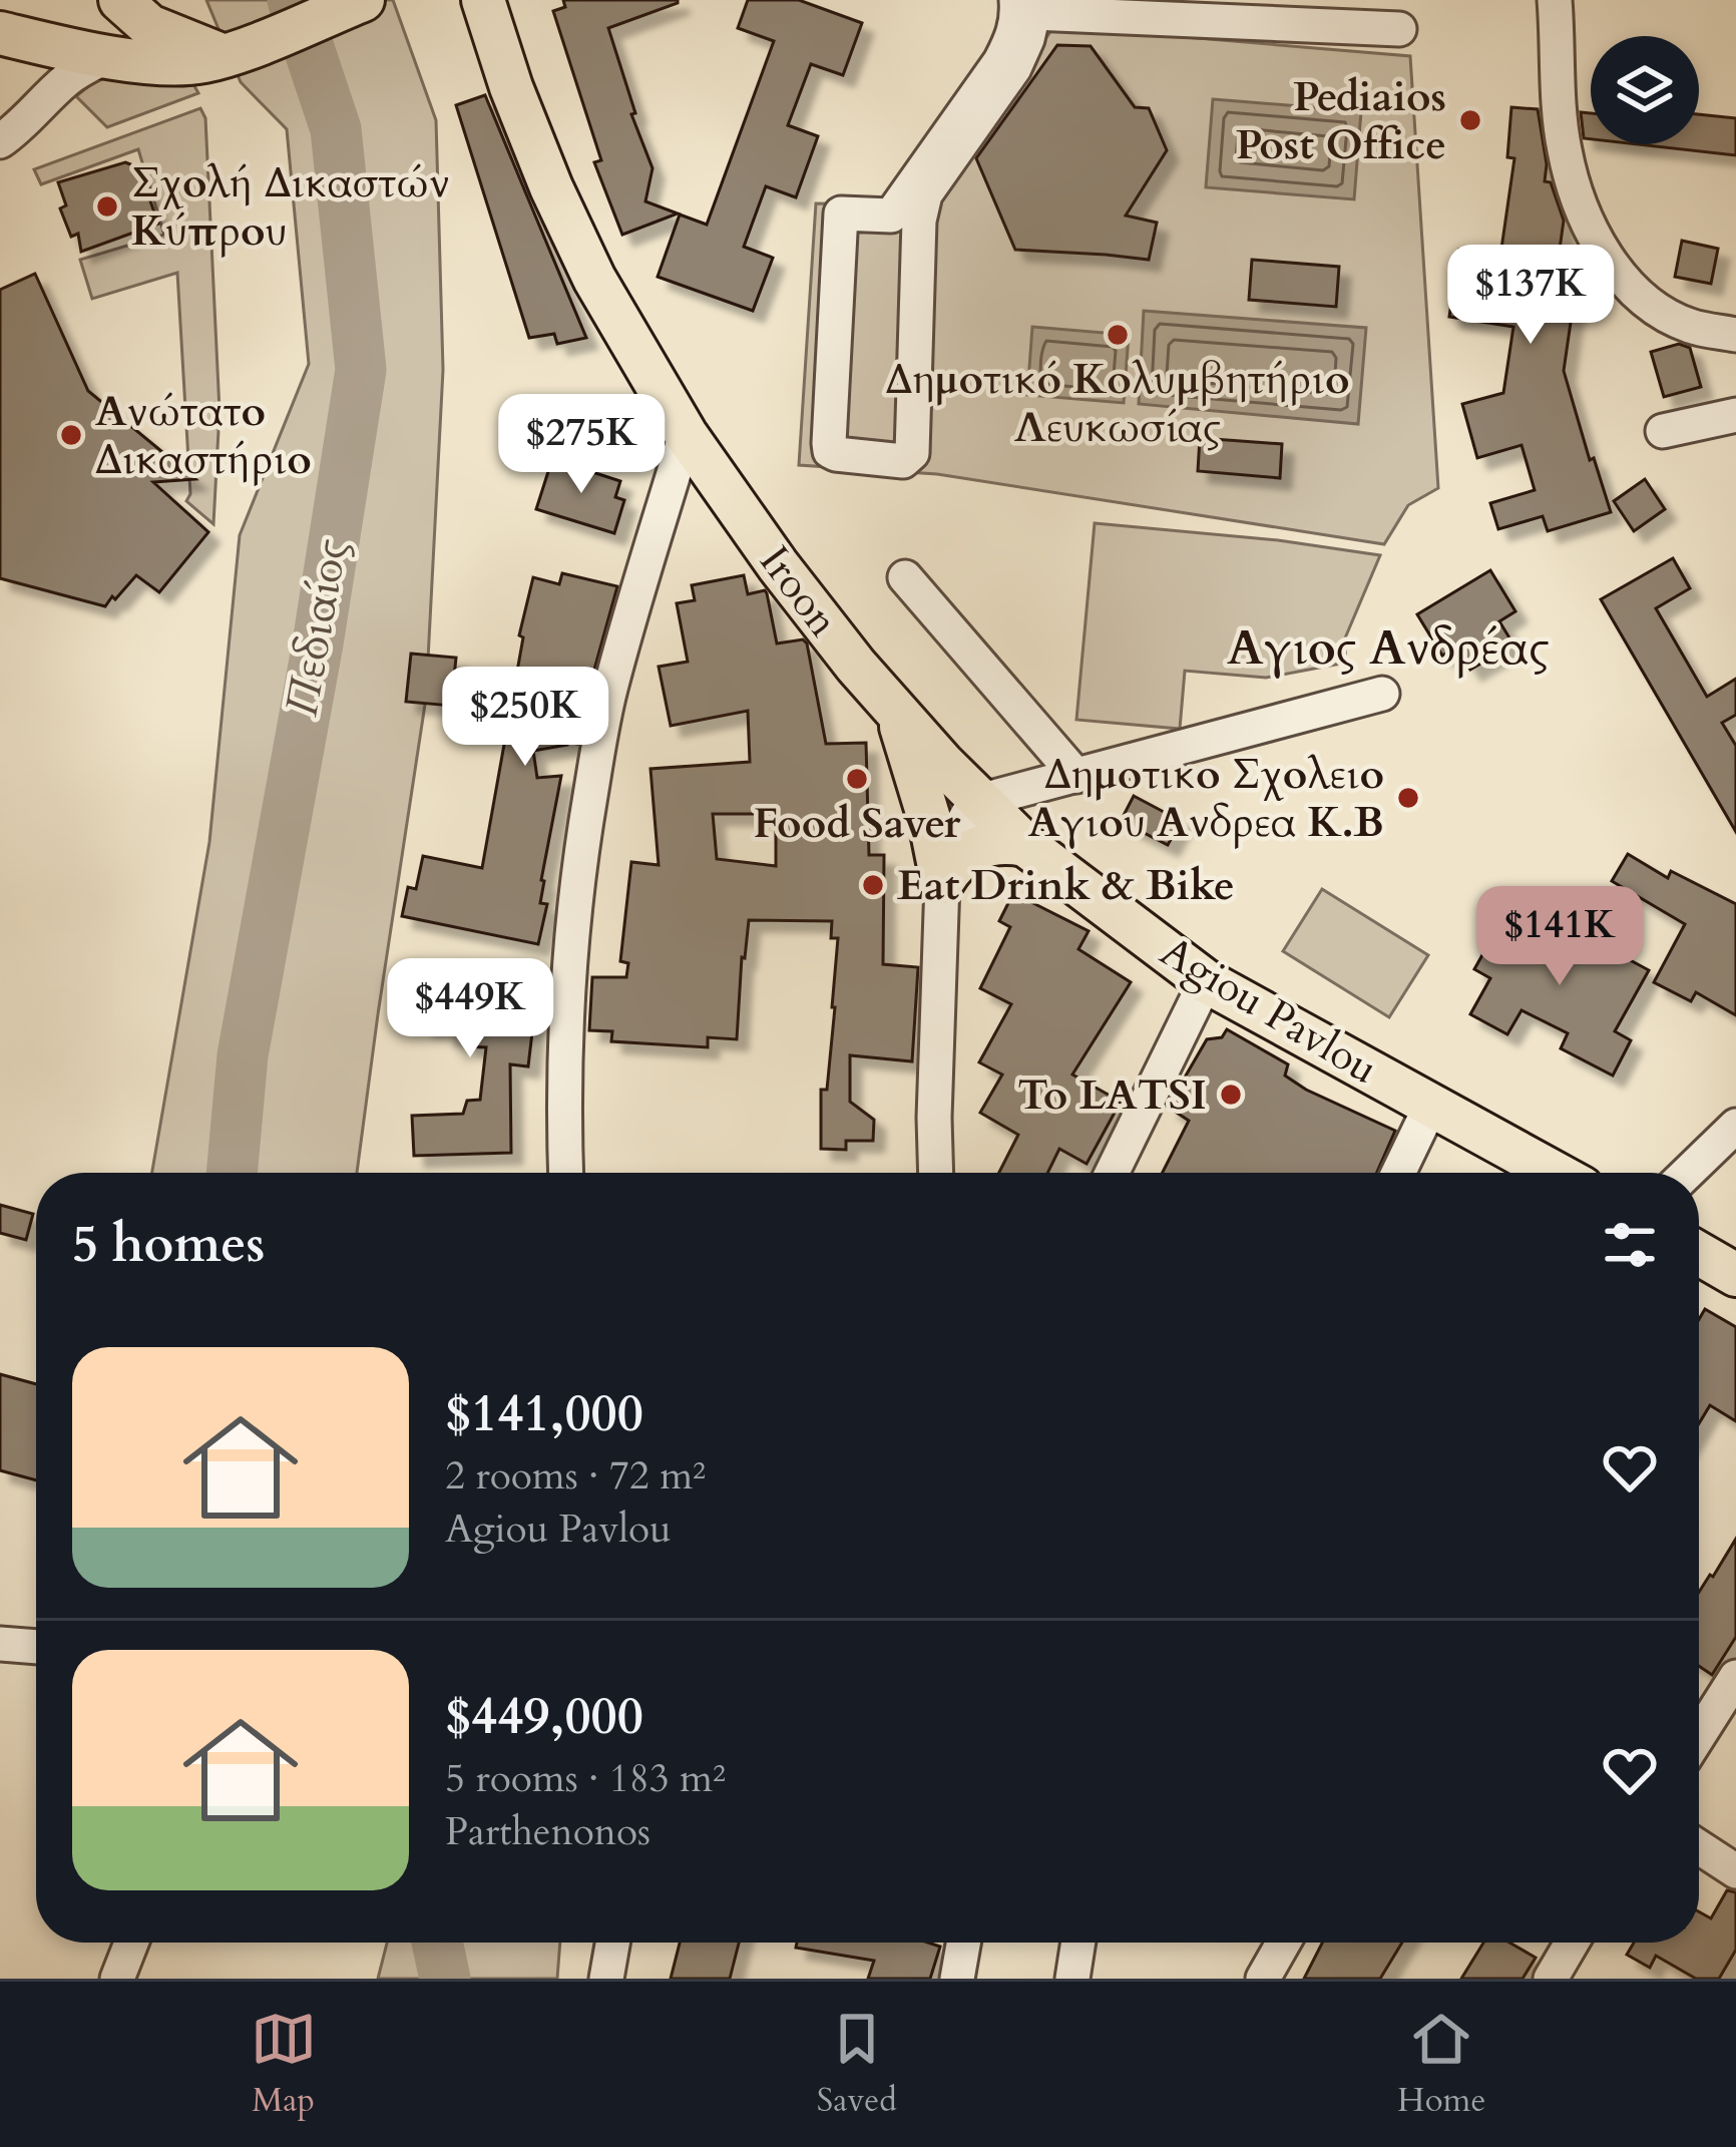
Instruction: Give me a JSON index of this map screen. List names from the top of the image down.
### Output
{
  "streets": {
    "main road": ["Iroon", "Agiou Pavlou"]
  },
  "crossings": [
    ["Iroon", "Agiou Pavlou"]
  ],
  "districts": ["Αγιος Ανδρέας"],
  "water": ["Πεδιαίος"],
  "places": [
    "Pediaios Post Office",
    "Σχολή Δικαστών Κύπρου",
    "Δημοτικό Κολυμβητήριο Λευκωσίας",
    "Ανώτατο Δικαστήριο",
    "Food Saver",
    "Δημοτικο Σχολειο Αγιου Ανδρεα Κ.Β",
    "Eat Drink & Bike",
    "To LATSI"
  ],
  "page": {
    "price": [
      "$137K",
      "$275K",
      "$250K",
      "$141K",
      "$449K"
    ],
    "heading": "5 homes",
    "list": [
      {
        "name": "$141,000",
        "note": "2 rooms · 72 m² · Agiou Pavlou"
      },
      {
        "name": "$449,000",
        "note": "5 rooms · 183 m² · Parthenonos"
      }
    ],
    "tabs": ["Map", "Saved", "Home"]
  }
}
